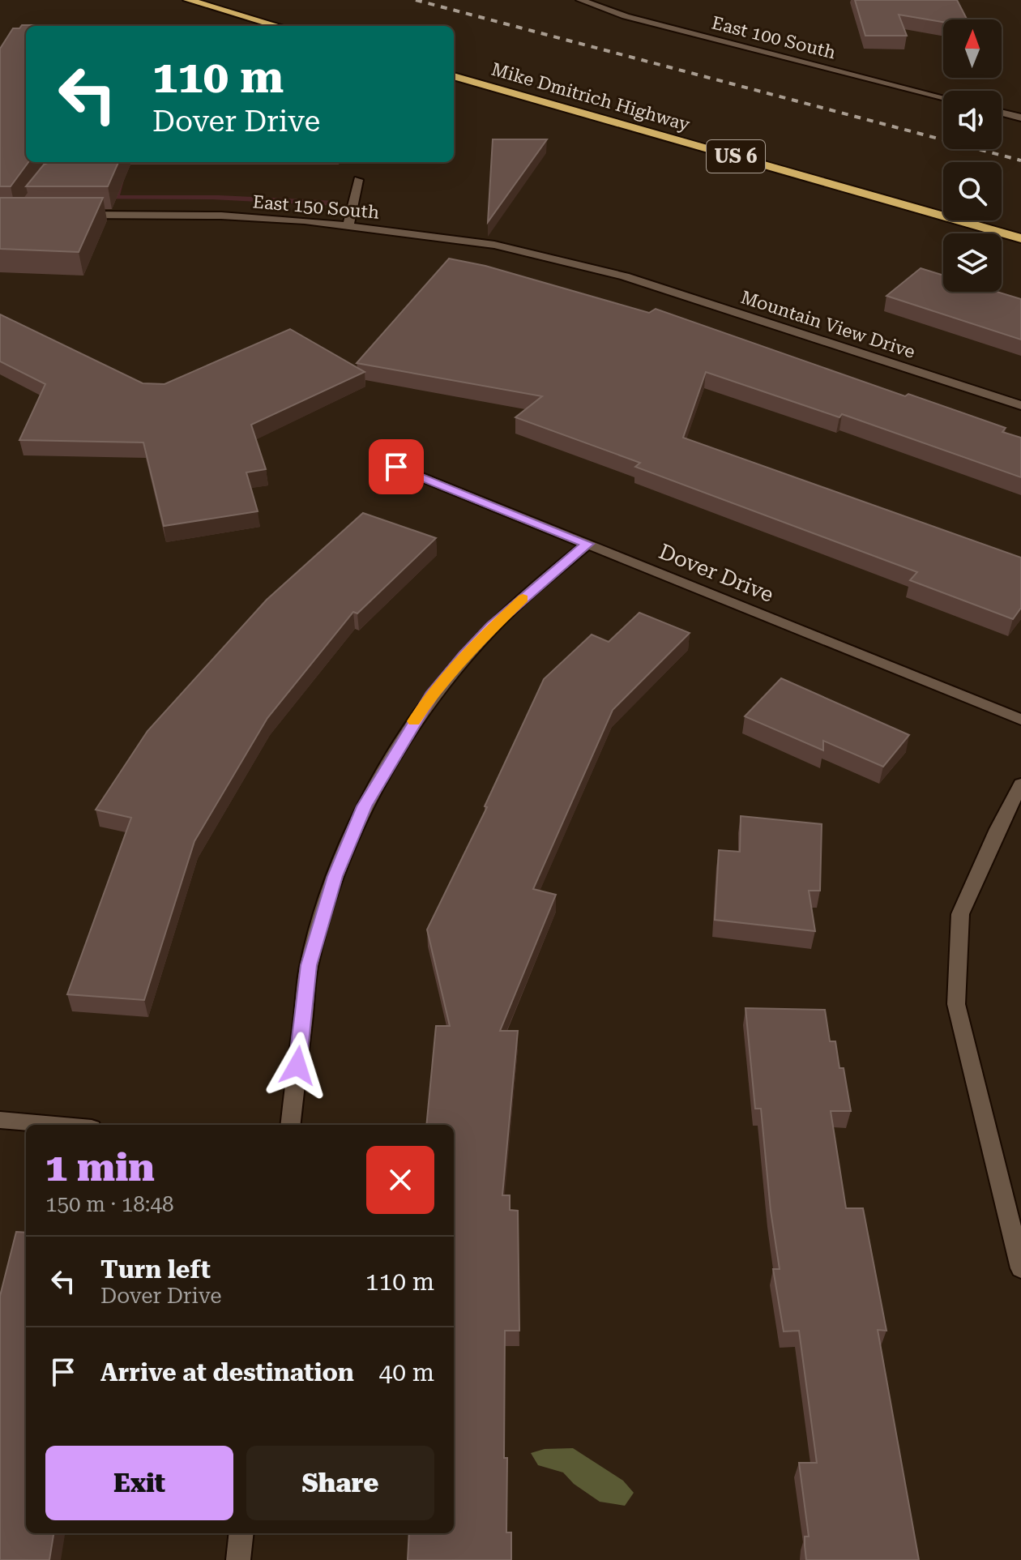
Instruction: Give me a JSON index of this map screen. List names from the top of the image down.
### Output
{
  "streets": {
    "highway": ["Mike Dmitrich Highway", "US 6"],
    "street": [
      "East 100 South",
      "East 150 South",
      "Mountain View Drive",
      "Dover Drive"
    ]
  },
  "crossings": [
    ["East 150 South", "Mountain View Drive"]
  ],
  "north": "top",
  "page": {
    "turn": ["110 m", "Dover Drive"],
    "heading": ["1 min", "150 m · 18:48"],
    "list": [
      {
        "name": "Turn left",
        "note": "Dover Drive",
        "value": "110 m"
      },
      {
        "name": "Arrive at destination",
        "value": "40 m"
      }
    ],
    "buttons": ["Exit", "Share"]
  }
}
